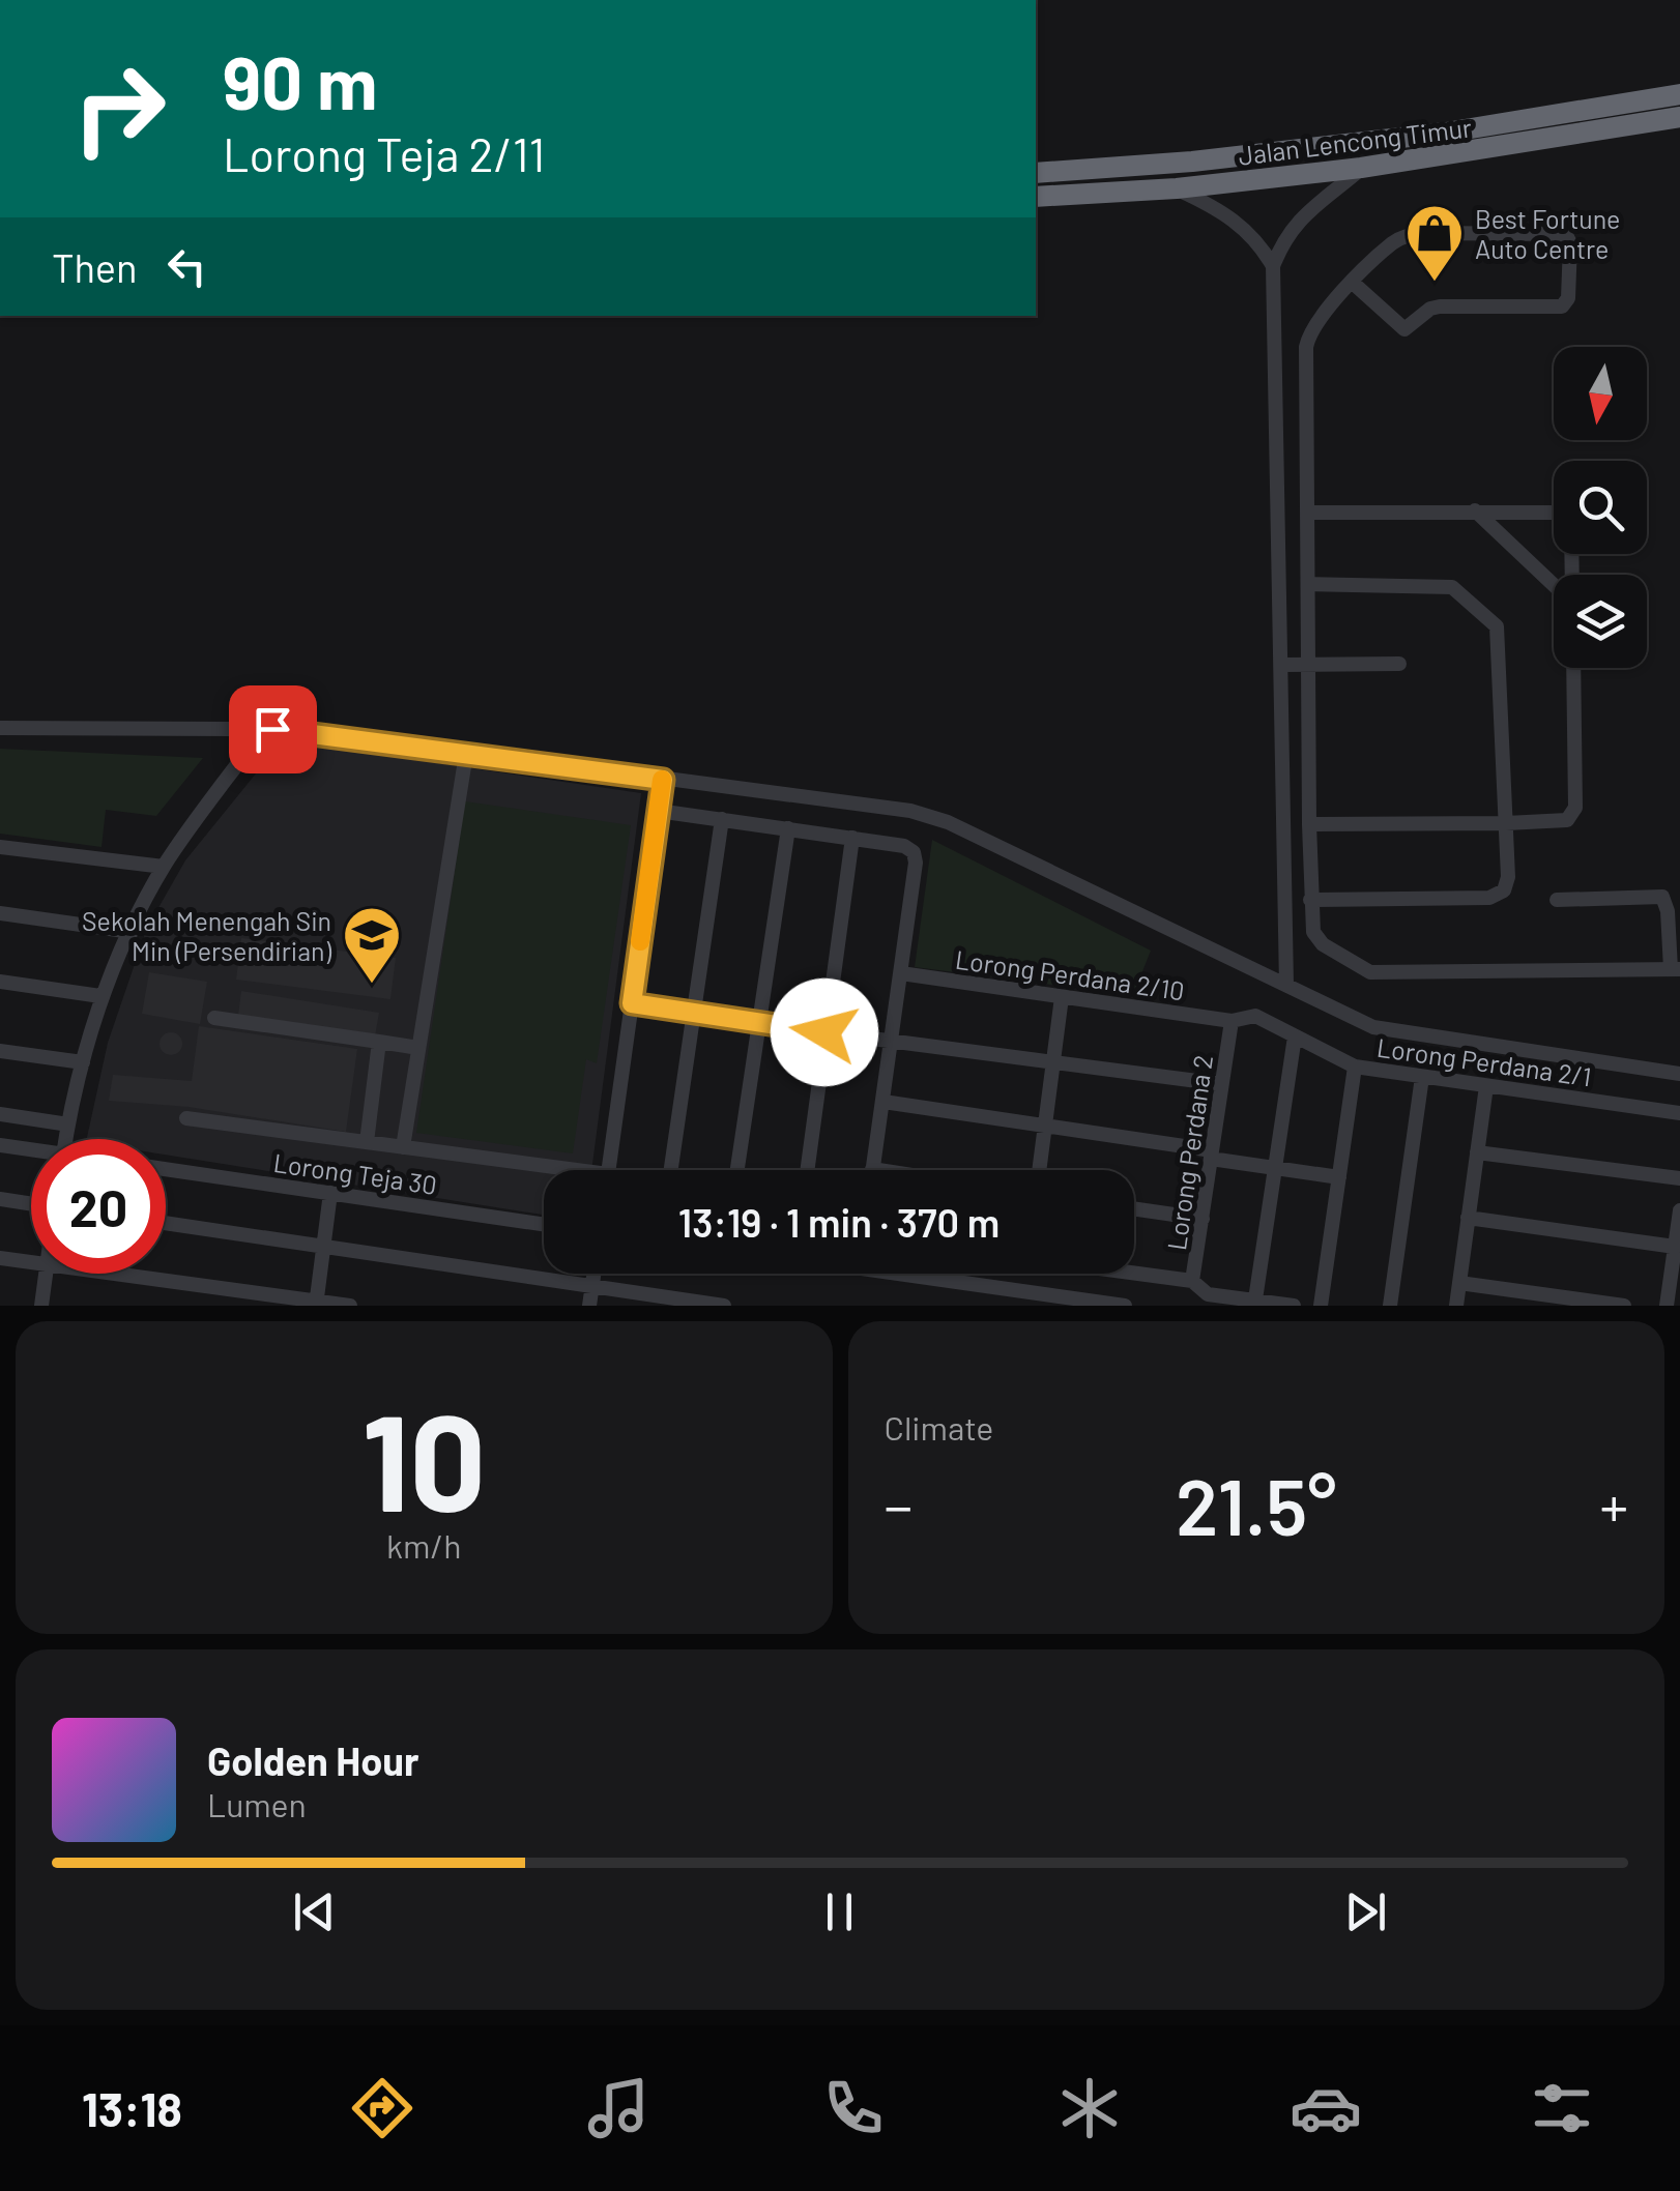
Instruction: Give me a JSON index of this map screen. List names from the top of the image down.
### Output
{
  "streets": {
    "highway": ["Jalan Lencong Timur"],
    "street": [
      "Lorong Perdana 2/10",
      "Lorong Perdana 2/1",
      "Lorong Perdana 2",
      "Lorong Teja 30"
    ]
  },
  "crossings": [
    ["Lorong Perdana 2/10", "Lorong Perdana 2/1"],
    ["Lorong Perdana 2/10", "Lorong Perdana 2"],
    ["Lorong Perdana 2/1", "Lorong Perdana 2"]
  ],
  "places": {
    "shop": ["Best Fortune Auto Centre"],
    "school or university": ["Sekolah Menengah Sin Min (Persendirian)"]
  },
  "north": "bottom",
  "page": {
    "turn": ["90 m", "Lorong Teja 2/11"],
    "then": "Then",
    "limit": "20",
    "trip": "13:19 · 1 min · 370 m",
    "tile": [
      ["10", "km/h"],
      "Climate"
    ],
    "heat": ["−", "21.5°", "+"],
    "song": ["Golden Hour", "Lumen"],
    "tabs": "13:18"
  }
}
